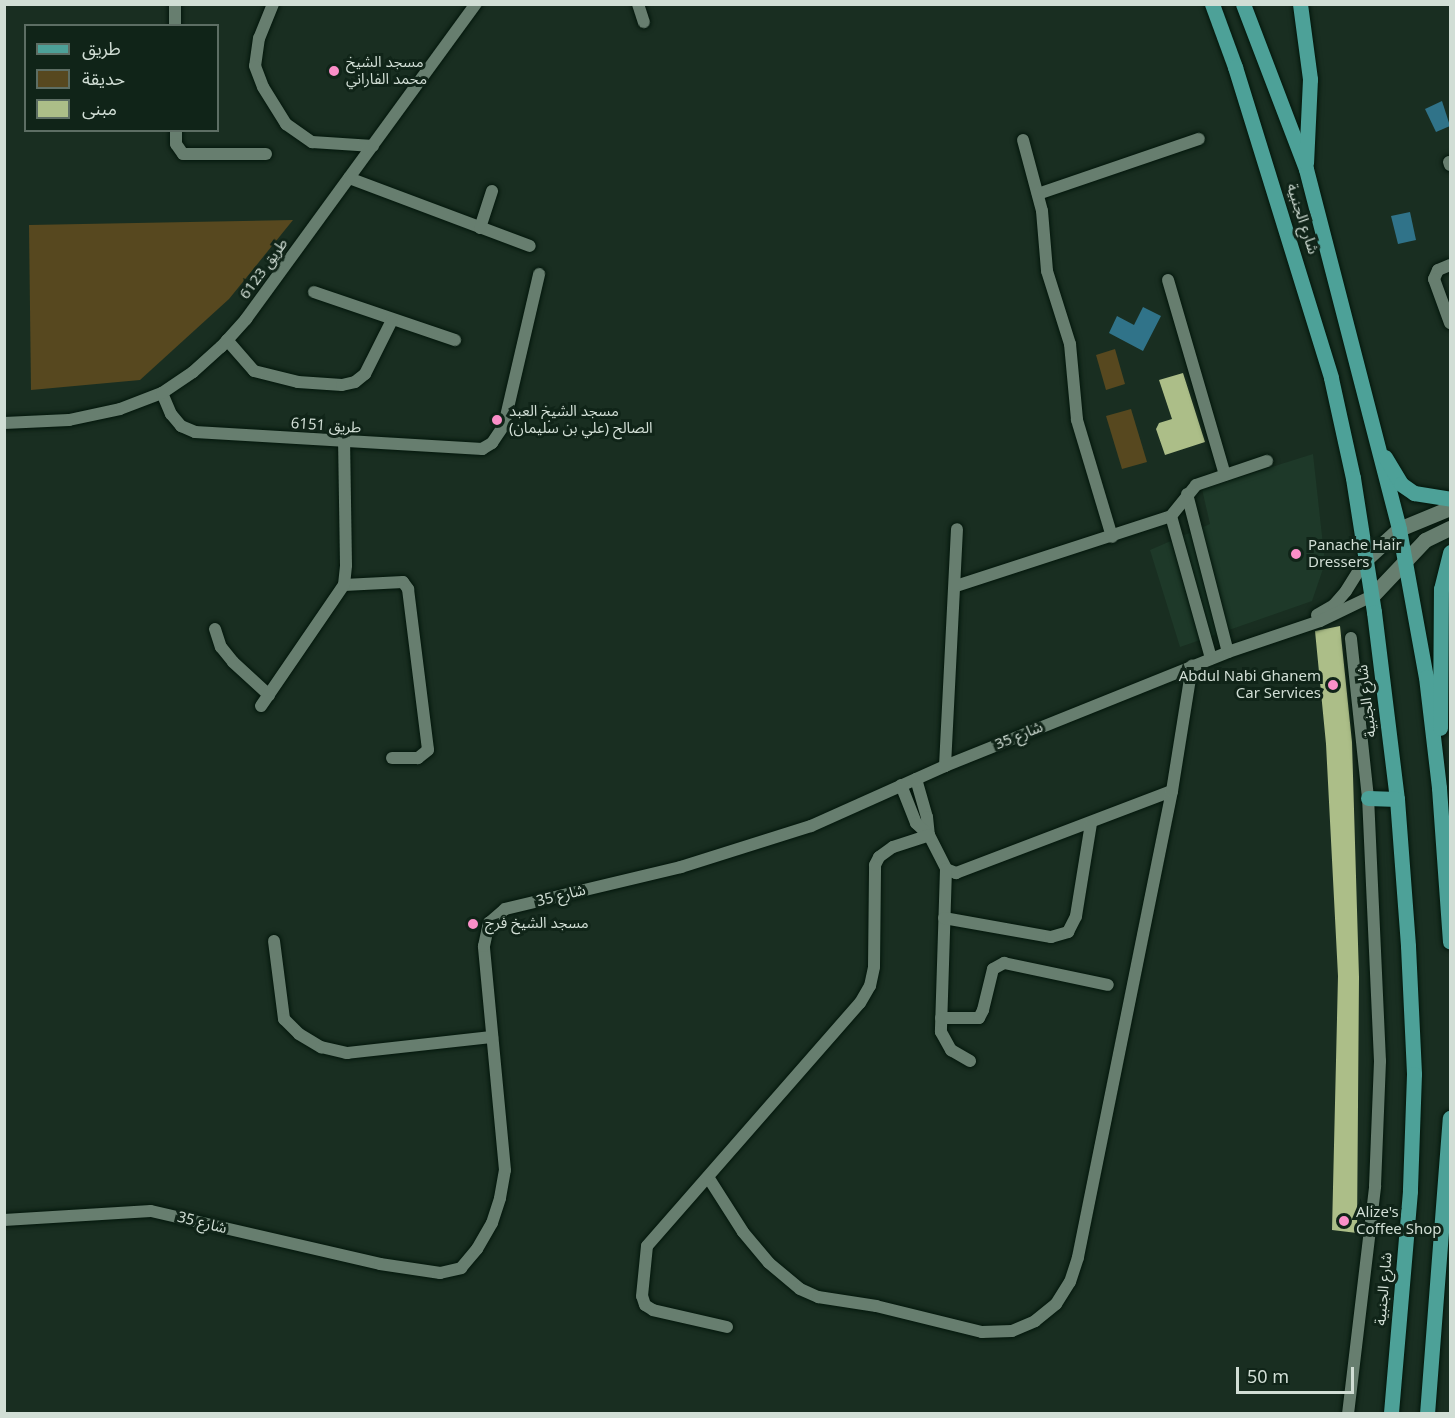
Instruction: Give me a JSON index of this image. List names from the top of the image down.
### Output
{
  "streets": {
    "main road": ["شارع الجنبية"],
    "street": ["طريق 6123", "طريق 6151", "شارع 35"]
  },
  "crossings": [
    ["شارع الجنبية", "شارع 35"],
    ["طريق 6123", "طريق 6151"]
  ],
  "places": [
    "مسجد الشيخ محمد الفاراني",
    "مسجد الشيخ العبد الصالح (علي بن سليمان)",
    "Panache Hair Dressers",
    "Abdul Nabi Ghanem Car Services",
    "مسجد الشيخ فرج",
    "Alize's Coffee Shop"
  ],
  "legend": ["طريق", "حديقة", "مبنى"],
  "scale_bar": "50 m"
}
